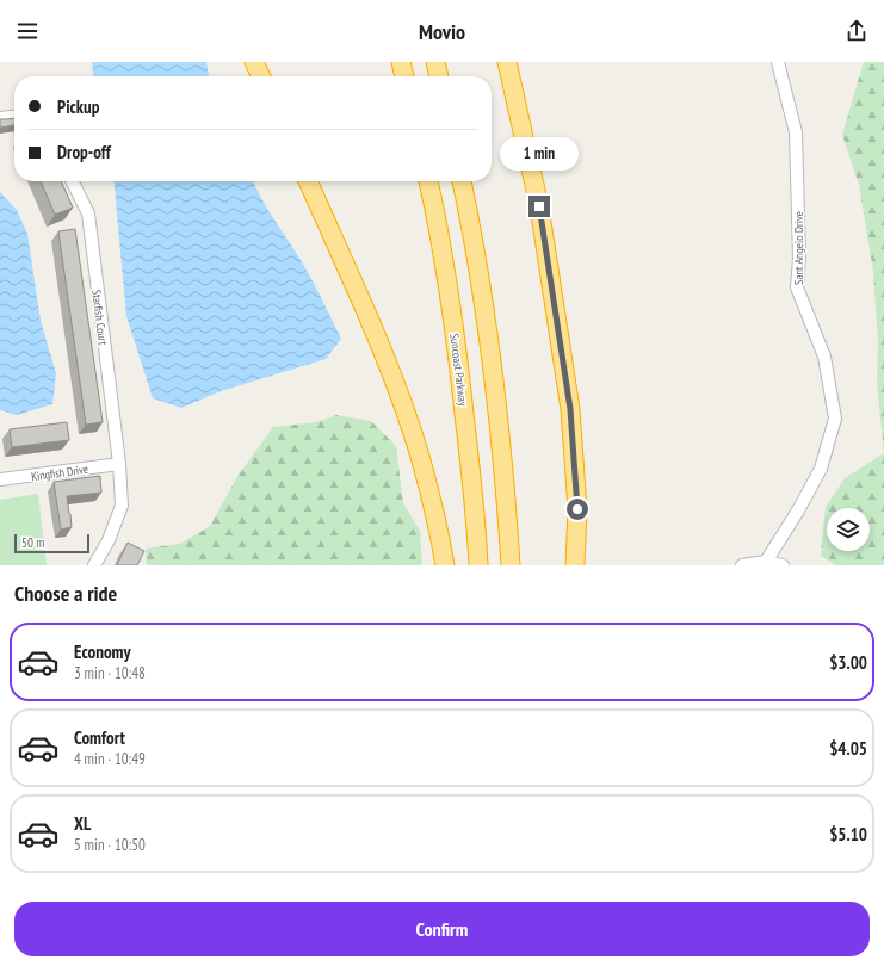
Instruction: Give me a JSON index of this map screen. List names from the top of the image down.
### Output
{
  "streets": {
    "highway": ["Suncoast Parkway"],
    "street": ["Sant Angelo Drive", "Starfish Court", "Kingfish Drive"]
  },
  "crossings": [
    ["Starfish Court", "Kingfish Drive"]
  ],
  "scale_bar": "50 m",
  "page": {
    "header": "Movio",
    "banner": ["Pickup", "Drop-off"],
    "bubble": "1 min",
    "scale": "50 m",
    "heading": "Choose a ride",
    "list": [
      {
        "name": "Economy",
        "note": "3 min · 10:48",
        "value": "$3.00"
      },
      {
        "name": "Comfort",
        "note": "4 min · 10:49",
        "value": "$4.05"
      },
      {
        "name": "XL",
        "note": "5 min · 10:50",
        "value": "$5.10"
      }
    ],
    "buttons": "Confirm"
  }
}
